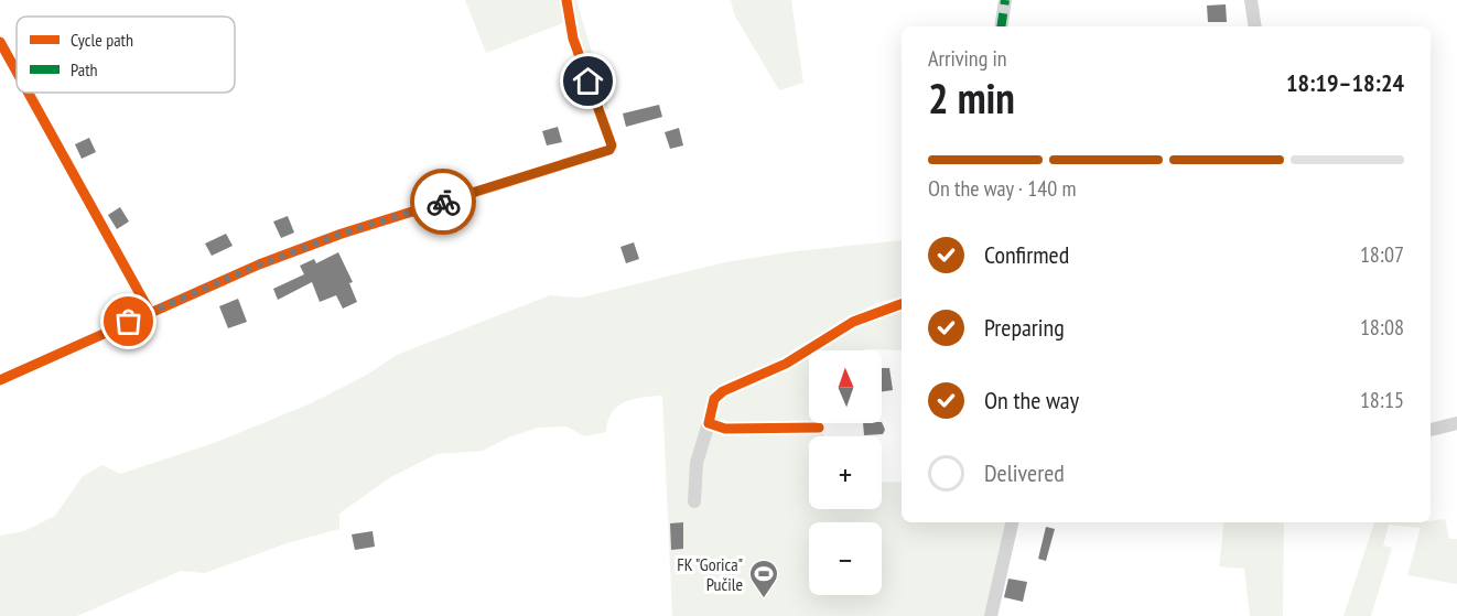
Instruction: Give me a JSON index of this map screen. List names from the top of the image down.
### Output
{
  "places": {
    "sports": ["FK \"Gorica\" Pučile"]
  },
  "legend": ["Cycle path", "Path"],
  "north": "top",
  "page": {
    "heading": ["2 min", "Arriving in", "18:19–18:24"],
    "bar": "On the way · 140 m",
    "list": [
      ["Confirmed", "18:07"],
      ["Preparing", "18:08"],
      ["On the way", "18:15"],
      "Delivered"
    ],
    "map_buttons": ["+", "−"]
  }
}
